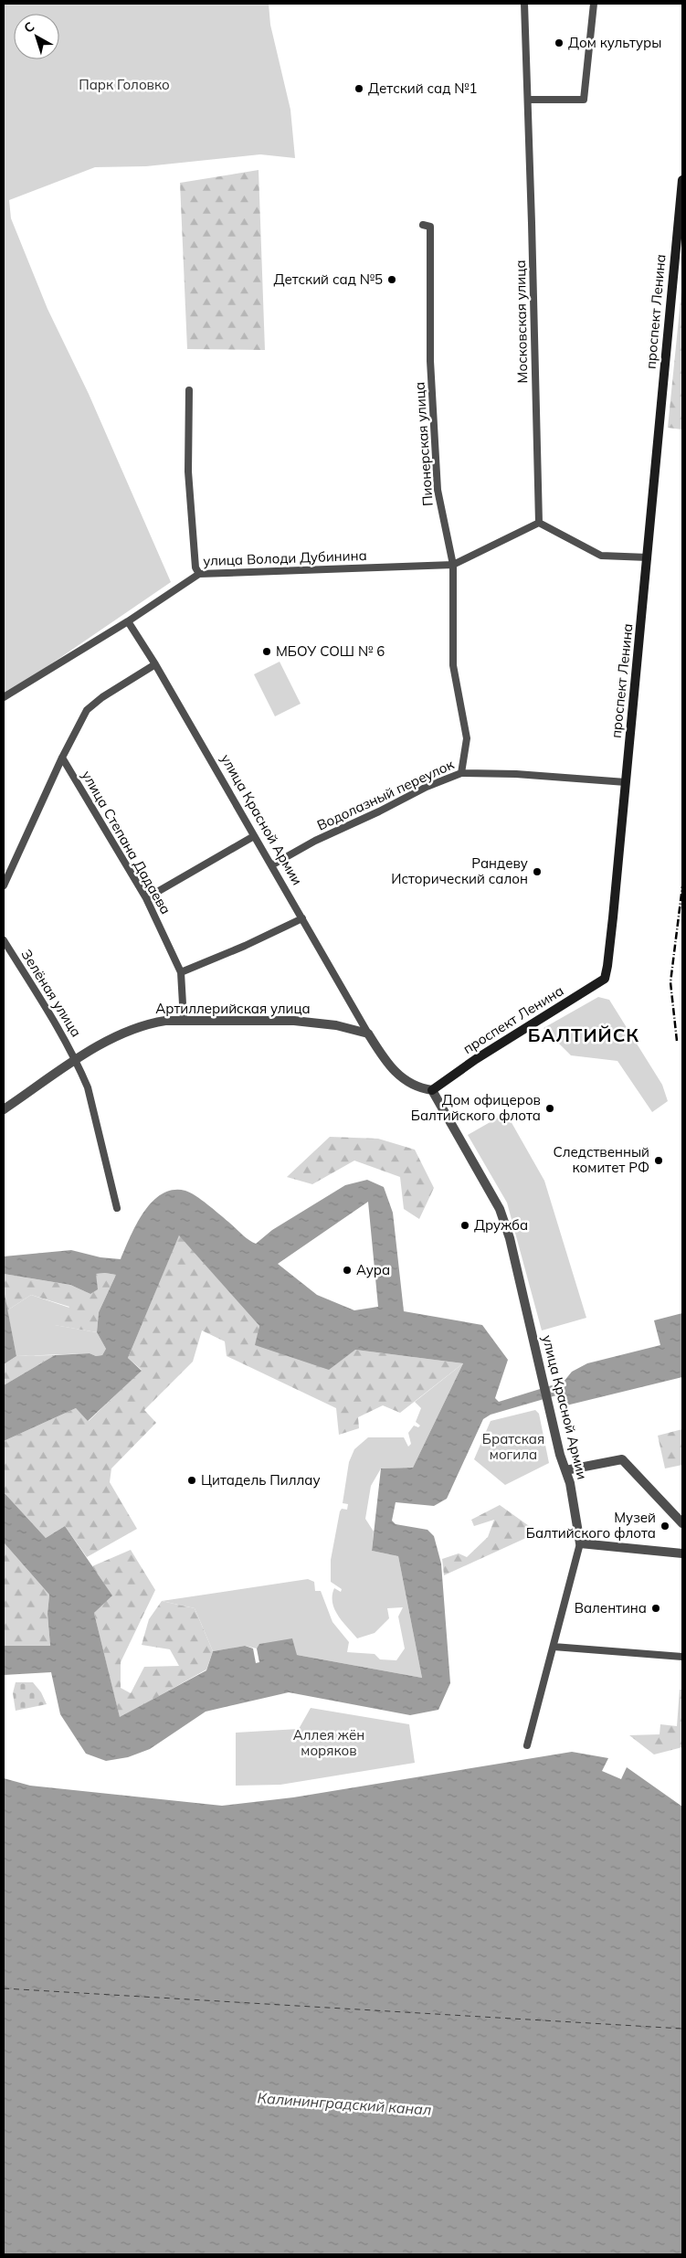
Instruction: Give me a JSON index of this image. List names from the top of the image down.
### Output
{
  "streets": {
    "main road": ["проспект Ленина"],
    "street": [
      "Московская улица",
      "Пионерская улица",
      "улица Володи Дубинина",
      "Водолазный переулок",
      "улица Красной Армии",
      "улица Степана Дадаева",
      "Зелёная улица",
      "Артиллерийская улица"
    ]
  },
  "crossings": [
    ["проспект Ленина", "Водолазный переулок"],
    ["проспект Ленина", "улица Красной Армии"],
    ["Московская улица", "улица Володи Дубинина"],
    ["Пионерская улица", "улица Володи Дубинина"],
    ["Пионерская улица", "Водолазный переулок"],
    ["улица Володи Дубинина", "улица Красной Армии"],
    ["Водолазный переулок", "улица Красной Армии"],
    ["улица Красной Армии", "Артиллерийская улица"],
    ["улица Степана Дадаева", "Артиллерийская улица"],
    ["Зелёная улица", "Артиллерийская улица"]
  ],
  "districts": ["БАЛТИЙСК"],
  "water": ["Калининградский канал"],
  "parks": ["Парк Головко", "Братская могила", "Аллея жён моряков"],
  "places": [
    "Дом культуры",
    "Детский сад №1",
    "Детский сад №5",
    "МБОУ СОШ № 6",
    "Рандеву Исторический салон",
    "Дом офицеров Балтийского флота",
    "Следственный комитет РФ",
    "Дружба",
    "Аура",
    "Цитадель Пиллау",
    "Музей Балтийского флота",
    "Валентина"
  ],
  "north": "top left"
}
